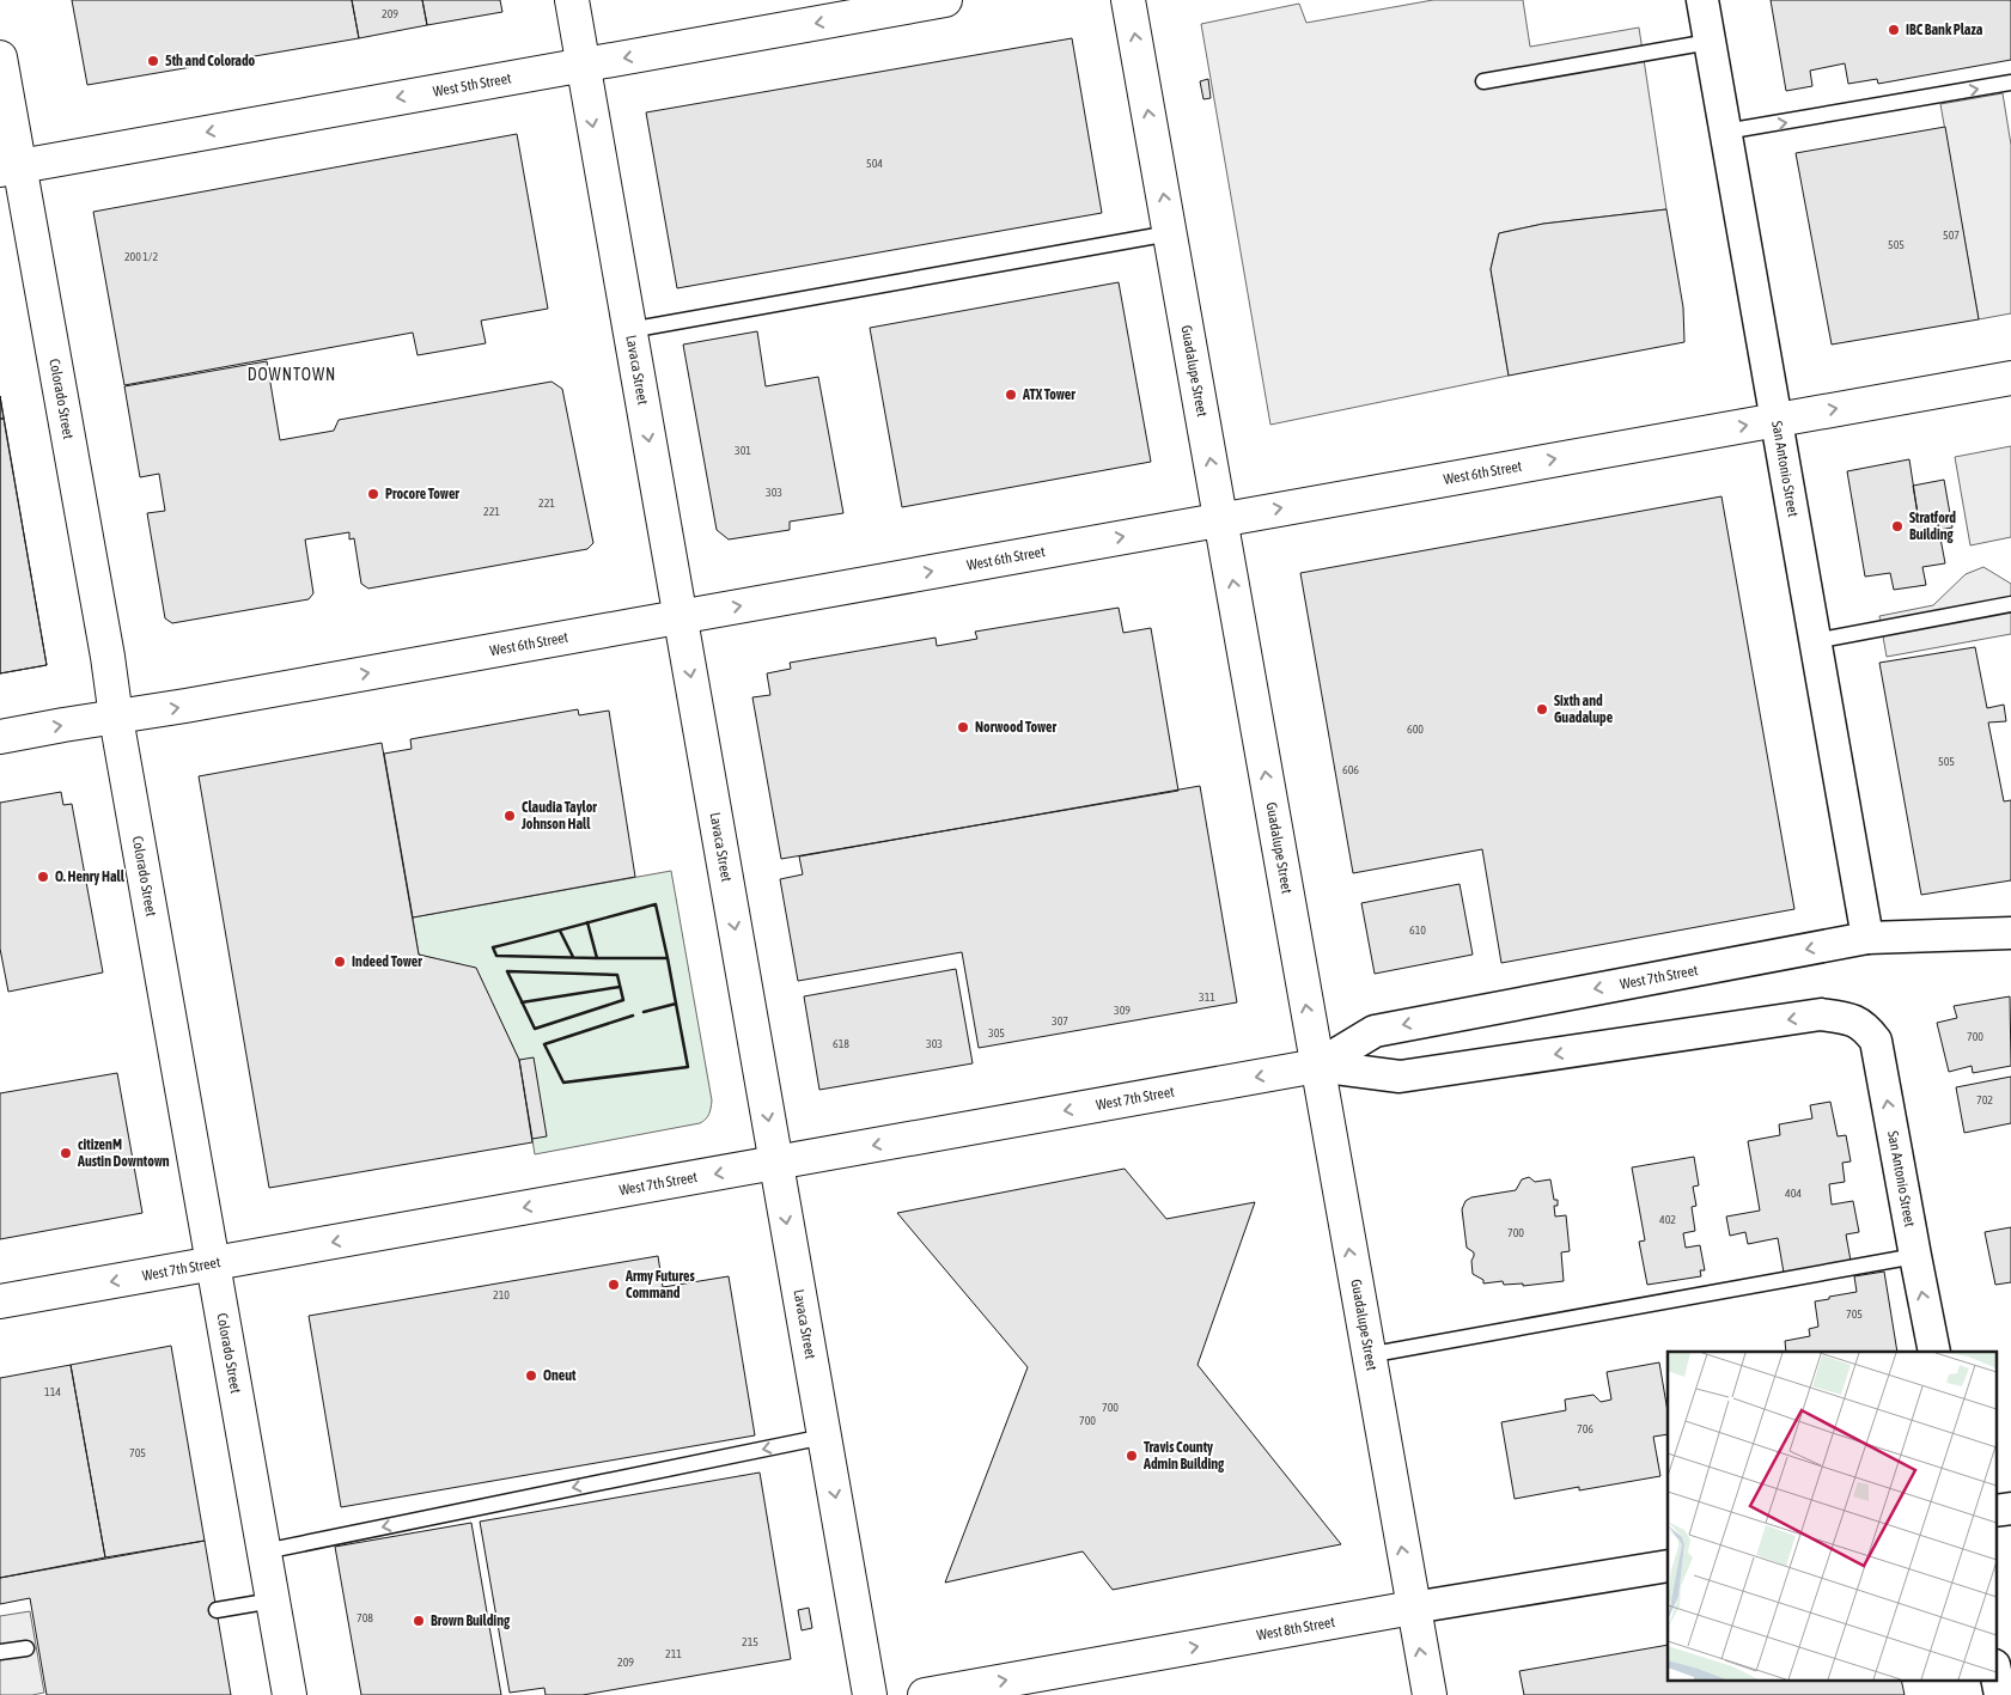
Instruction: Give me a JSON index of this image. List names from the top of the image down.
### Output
{
  "streets": {
    "main road": [
      "West 5th Street",
      "Lavaca Street",
      "Guadalupe Street",
      "Colorado Street",
      "West 6th Street",
      "West 7th Street",
      "West 8th Street"
    ],
    "street": ["San Antonio Street"]
  },
  "crossings": [
    ["West 5th Street", "Lavaca Street"],
    ["West 5th Street", "Colorado Street"],
    ["Lavaca Street", "West 6th Street"],
    ["Lavaca Street", "West 7th Street"],
    ["Guadalupe Street", "West 6th Street"],
    ["Guadalupe Street", "West 7th Street"],
    ["Guadalupe Street", "West 8th Street"],
    ["Colorado Street", "West 6th Street"],
    ["Colorado Street", "West 7th Street"],
    ["San Antonio Street", "West 6th Street"],
    ["San Antonio Street", "West 7th Street"]
  ],
  "one_way": [
    "West 5th Street",
    "Lavaca Street",
    "Guadalupe Street",
    "West 6th Street",
    "West 7th Street",
    "West 8th Street"
  ],
  "districts": ["DOWNTOWN"],
  "places": [
    "IBC Bank Plaza",
    "5th and Colorado",
    "ATX Tower",
    "Procore Tower",
    "Stratford Building",
    "Sixth and Guadalupe",
    "Norwood Tower",
    "Claudia Taylor Johnson Hall",
    "O. Henry Hall",
    "Indeed Tower",
    "citizenM Austin Downtown",
    "Army Futures Command",
    "Oneut",
    "Travis County Admin Building",
    "Brown Building"
  ],
  "house_numbers": [
    "209",
    "504",
    "507",
    "505",
    "200 1/2",
    "301",
    "303",
    "221",
    "221",
    "600",
    "505",
    "606",
    "610",
    "311",
    "309",
    "307",
    "305",
    "700",
    "618",
    "303",
    "702",
    "404",
    "402",
    "700",
    "210",
    "705",
    "114",
    "700",
    "700",
    "706",
    "705",
    "708",
    "215",
    "211",
    "209"
  ]
}
